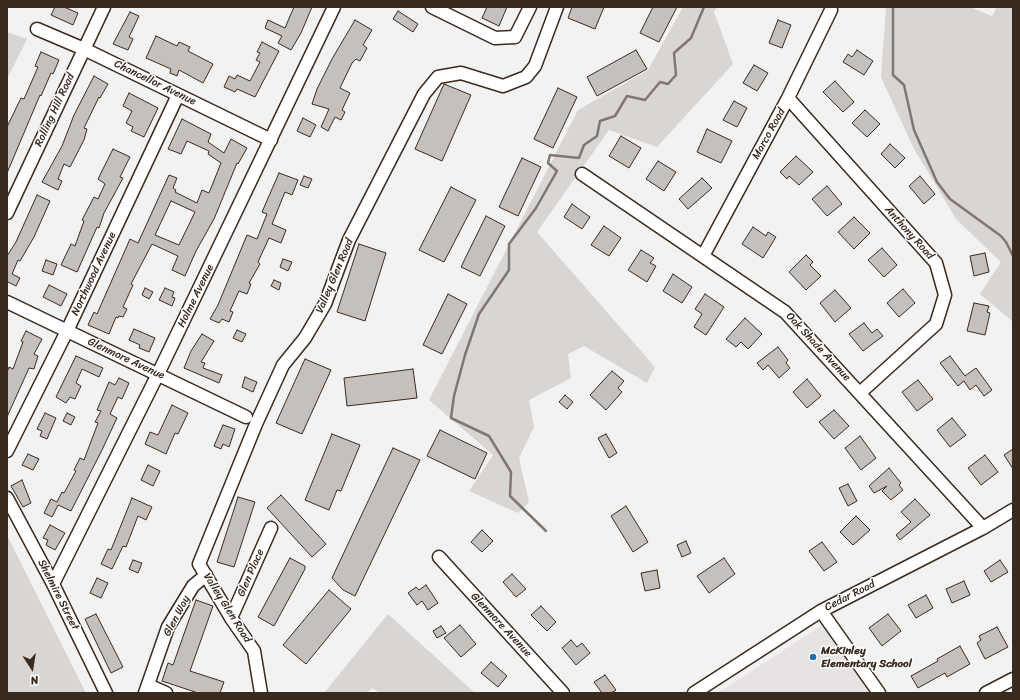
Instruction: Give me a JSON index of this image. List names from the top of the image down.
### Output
{
  "streets": {
    "street": [
      "Chancellor Avenue",
      "Rolling Hill Road",
      "Marco Road",
      "Anthony Road",
      "Northwood Avenue",
      "Valley Glen Road",
      "Holme Avenue",
      "Oak Shade Avenue",
      "Glenmore Avenue",
      "Glen Place",
      "Shelmire Street",
      "Cedar Road",
      "Glen Way"
    ]
  },
  "crossings": [
    ["Chancellor Avenue", "Rolling Hill Road"],
    ["Chancellor Avenue", "Northwood Avenue"],
    ["Chancellor Avenue", "Holme Avenue"],
    ["Marco Road", "Anthony Road"],
    ["Marco Road", "Oak Shade Avenue"],
    ["Anthony Road", "Oak Shade Avenue"],
    ["Northwood Avenue", "Glenmore Avenue"],
    ["Valley Glen Road", "Glen Place"],
    ["Valley Glen Road", "Glen Way"],
    ["Holme Avenue", "Glenmore Avenue"],
    ["Holme Avenue", "Shelmire Street"],
    ["Oak Shade Avenue", "Cedar Road"]
  ],
  "places": ["McKinley Elementary School"],
  "north": "bottom"
}
